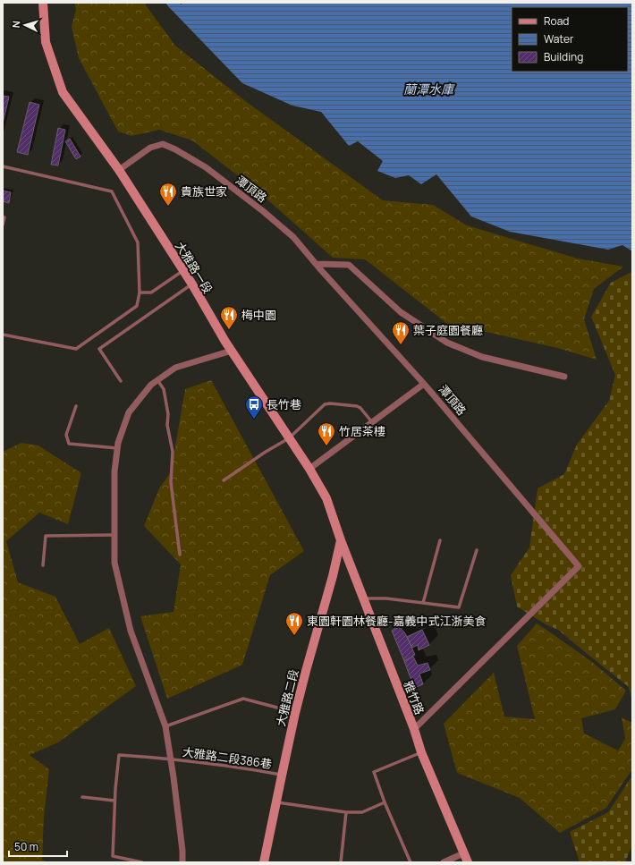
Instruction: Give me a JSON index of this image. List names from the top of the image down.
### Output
{
  "streets": {
    "main road": ["大雅路一段", "大雅路二段", "雅竹路"],
    "street": ["潭頂路"],
    "lane": ["大雅路二段386巷"]
  },
  "crossings": [
    ["潭頂路", "大雅路一段"],
    ["潭頂路", "雅竹路"],
    ["大雅路一段", "大雅路二段"],
    ["大雅路一段", "雅竹路"],
    ["大雅路二段", "雅竹路"],
    ["大雅路二段", "大雅路二段386巷"]
  ],
  "water": ["蘭潭水庫"],
  "places": {
    "restaurant": [
      "貴族世家",
      "梅中園",
      "葉子庭園餐廳",
      "竹居茶樓",
      "東園軒園林餐廳-嘉義中式江浙美食"
    ],
    "bus stop": ["長竹巷"]
  },
  "legend": ["Road", "Water", "Building"],
  "scale_bar": "50 m",
  "north": "left"
}
